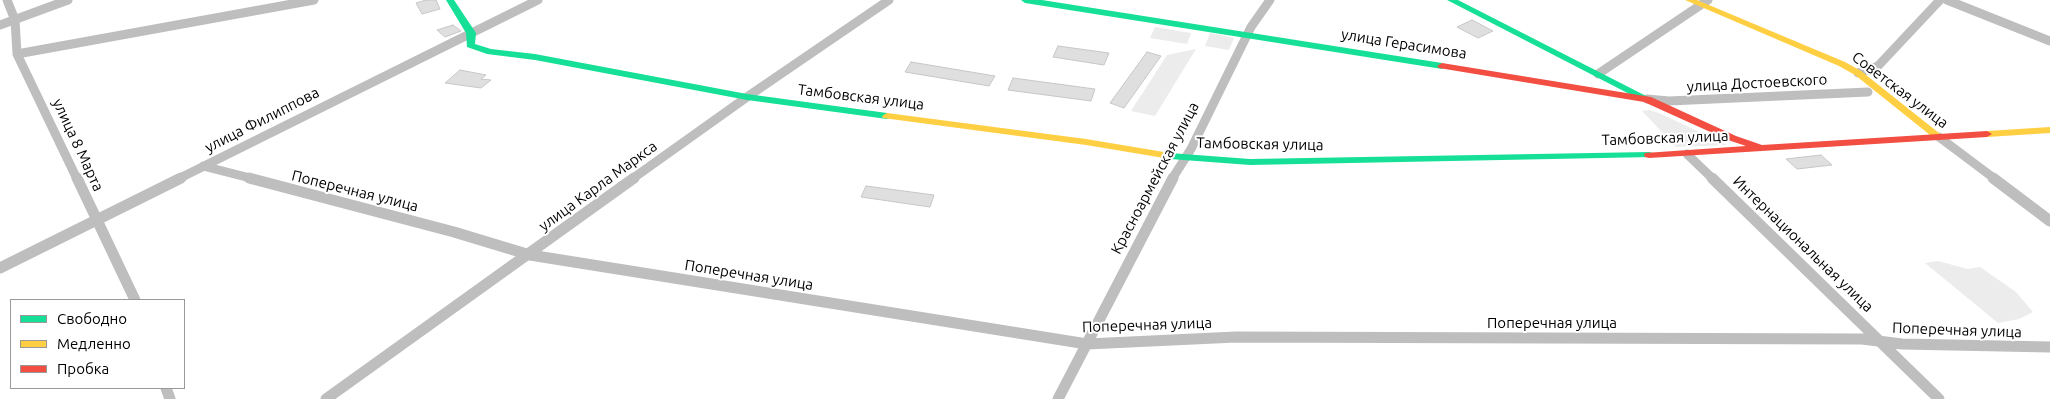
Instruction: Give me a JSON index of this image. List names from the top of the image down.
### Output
{
  "streets": {
    "main road": ["улица Герасимова", "Советская улица", "Тамбовская улица"],
    "street": [
      "улица Достоевского",
      "улица Филиппова",
      "улица 8 Марта",
      "Красноармейская улица",
      "улица Карла Маркса",
      "Поперечная улица",
      "Интернациональная улица"
    ]
  },
  "crossings": [
    ["улица Герасимова", "улица Достоевского"],
    ["улица Герасимова", "Тамбовская улица"],
    ["улица Герасимова", "Красноармейская улица"],
    ["Советская улица", "Тамбовская улица"],
    ["Тамбовская улица", "улица Филиппова"],
    ["Тамбовская улица", "Красноармейская улица"],
    ["Тамбовская улица", "улица Карла Маркса"],
    ["Тамбовская улица", "Интернациональная улица"],
    ["улица Филиппова", "улица 8 Марта"],
    ["улица Филиппова", "Поперечная улица"],
    ["Красноармейская улица", "Поперечная улица"],
    ["улица Карла Маркса", "Поперечная улица"],
    ["Поперечная улица", "Интернациональная улица"]
  ],
  "legend": ["Свободно", "Медленно", "Пробка"]
}
